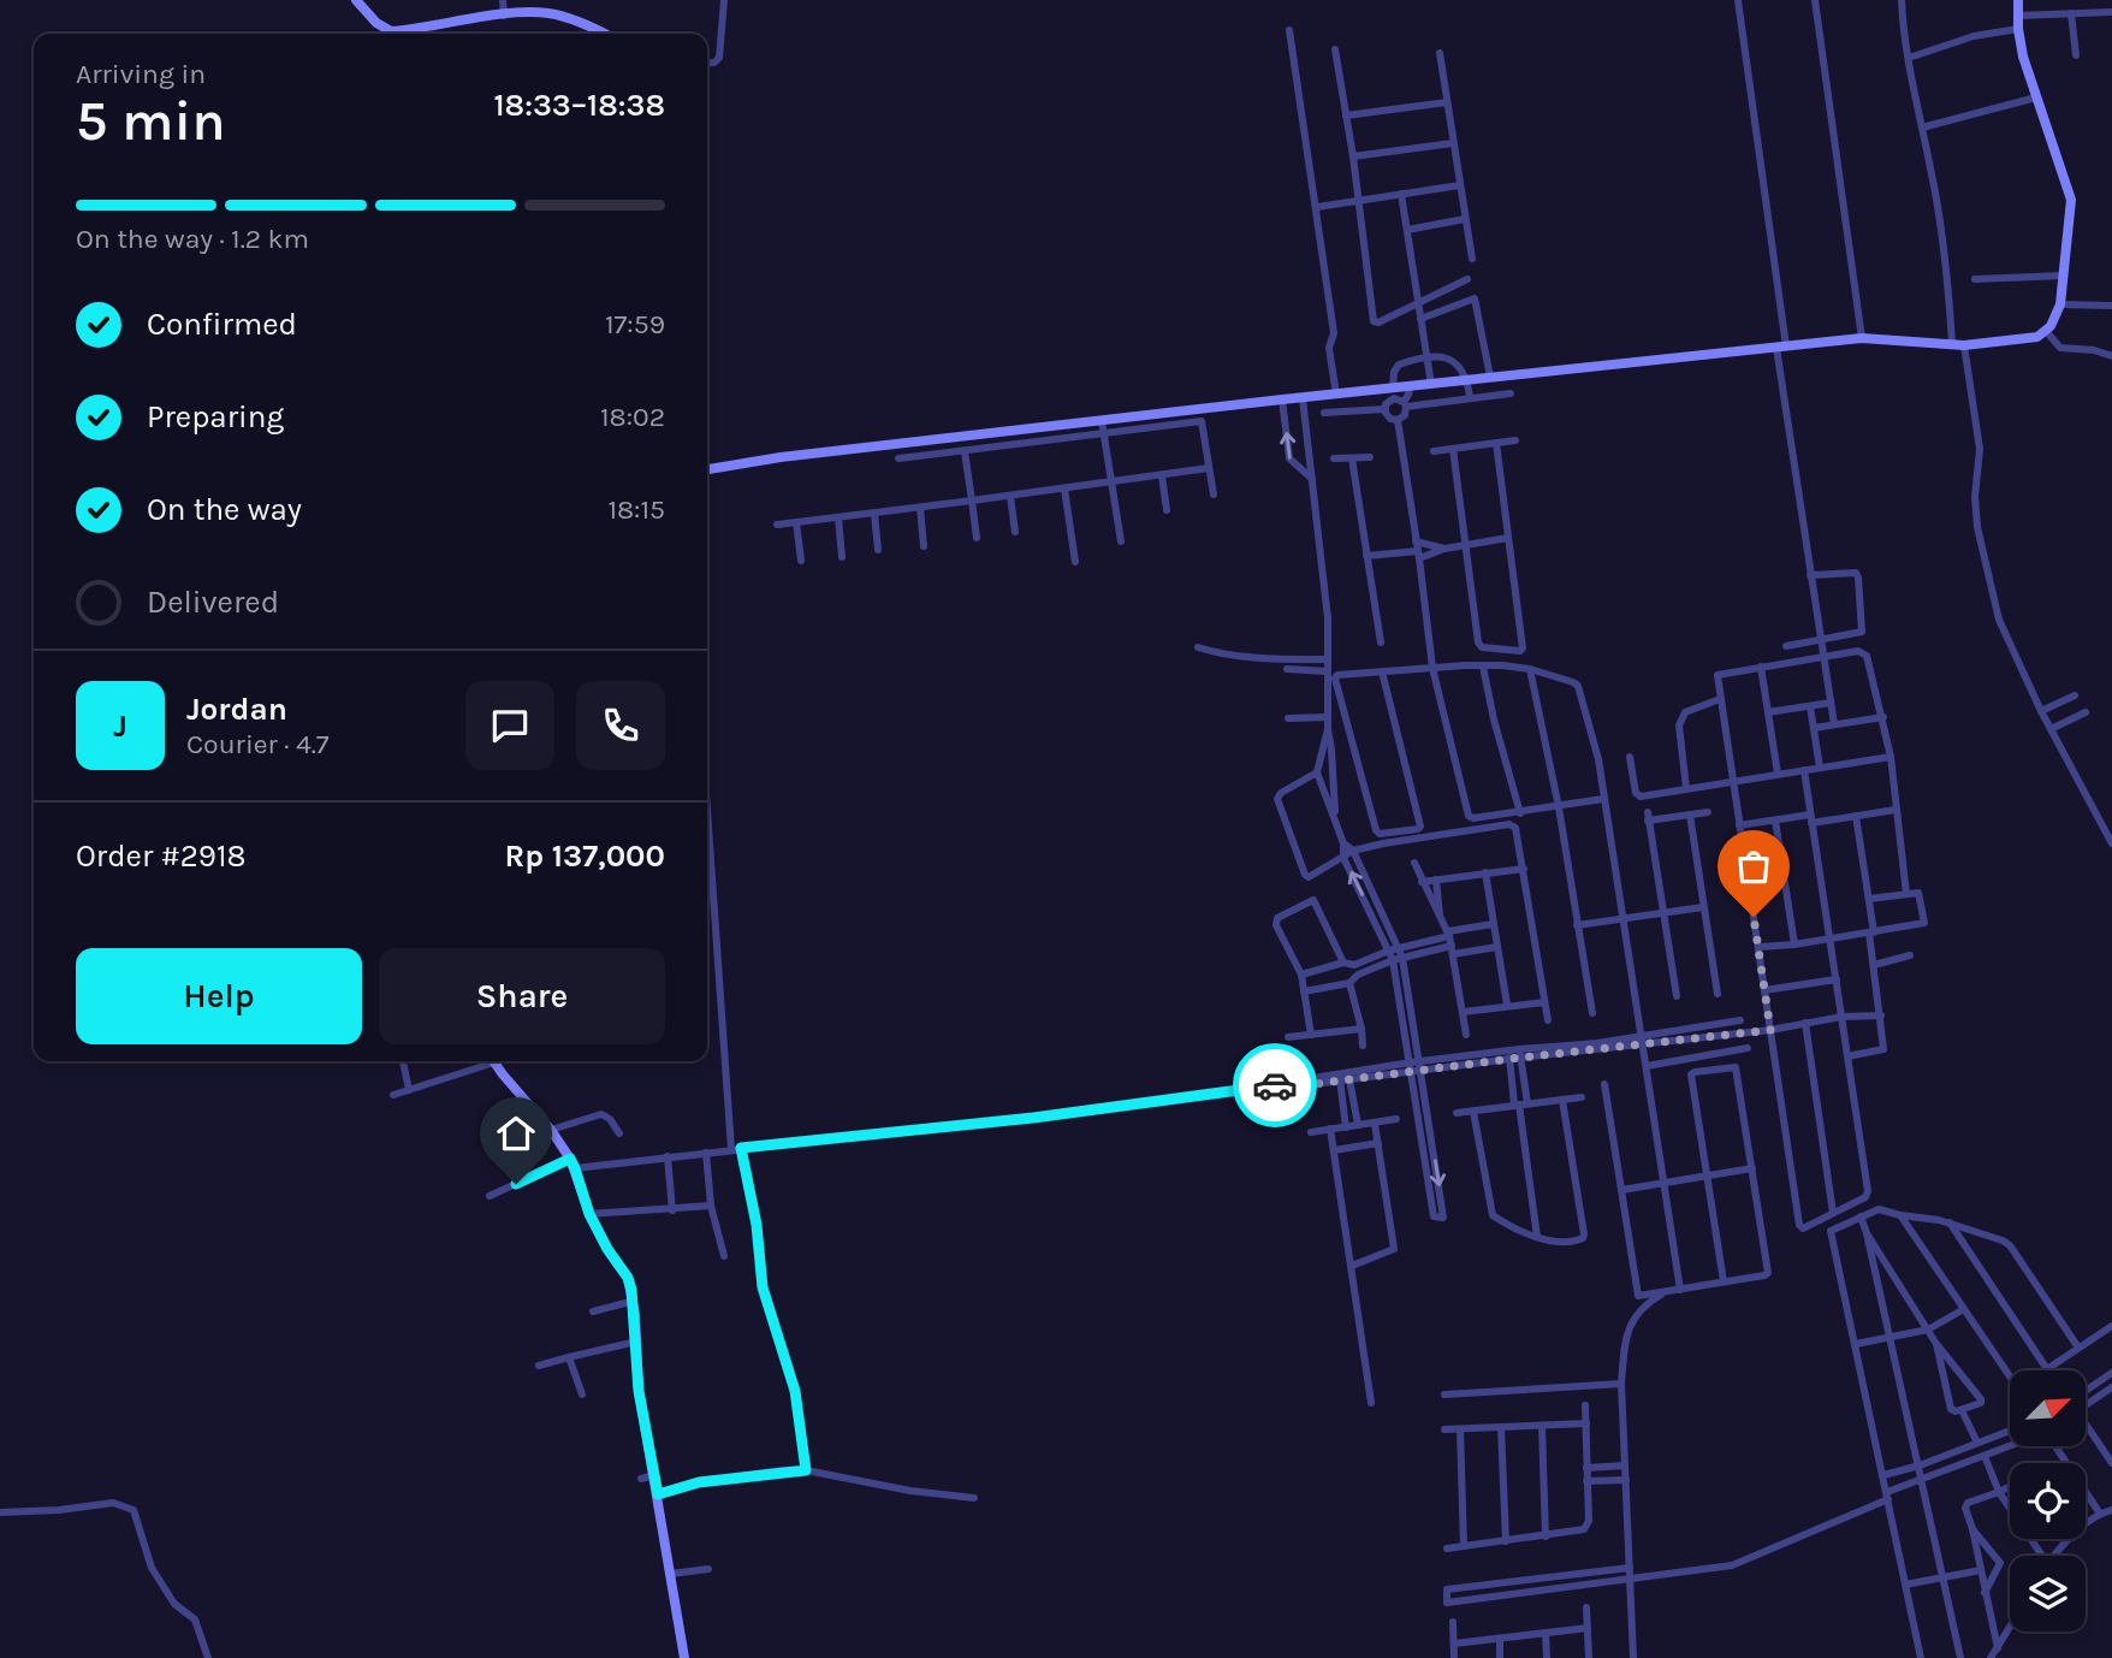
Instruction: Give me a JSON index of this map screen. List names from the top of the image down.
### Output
{
  "north": "top right",
  "page": {
    "heading": ["5 min", "Arriving in", "18:33–18:38"],
    "panel": [
      "Jordan",
      "Courier · 4.7",
      "Order #2918",
      "Rp 137,000"
    ],
    "bar": "On the way · 1.2 km",
    "list": [
      ["Confirmed", "17:59"],
      ["Preparing", "18:02"],
      ["On the way", "18:15"],
      "Delivered"
    ],
    "round": "J",
    "buttons": ["Help", "Share"]
  }
}
